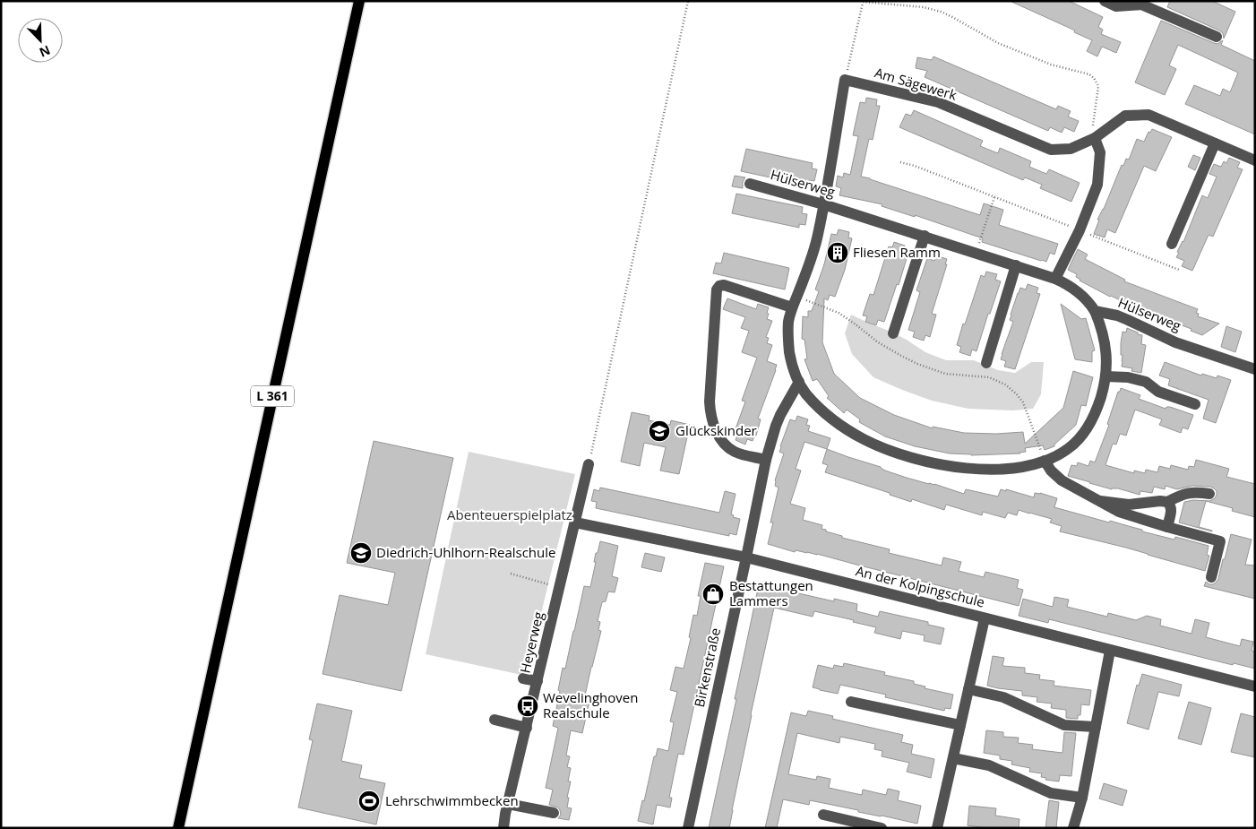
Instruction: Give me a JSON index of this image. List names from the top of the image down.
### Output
{
  "streets": {
    "main road": ["L 361"],
    "street": [
      "Am Sägewerk",
      "Hülserweg",
      "An der Kolpingschule",
      "Heyerweg",
      "Birkenstraße"
    ]
  },
  "crossings": [
    ["An der Kolpingschule", "Heyerweg"],
    ["An der Kolpingschule", "Birkenstraße"]
  ],
  "parks": ["Abenteuerspielplatz"],
  "places": {
    "building": ["Fliesen Ramm"],
    "school or university": ["Glückskinder", "Diedrich-Uhlhorn-Realschule"],
    "shop": ["Bestattungen Lammers"],
    "bus stop": ["Wevelinghoven Realschule"],
    "sports": ["Lehrschwimmbecken"]
  },
  "north": "bottom right"
}
